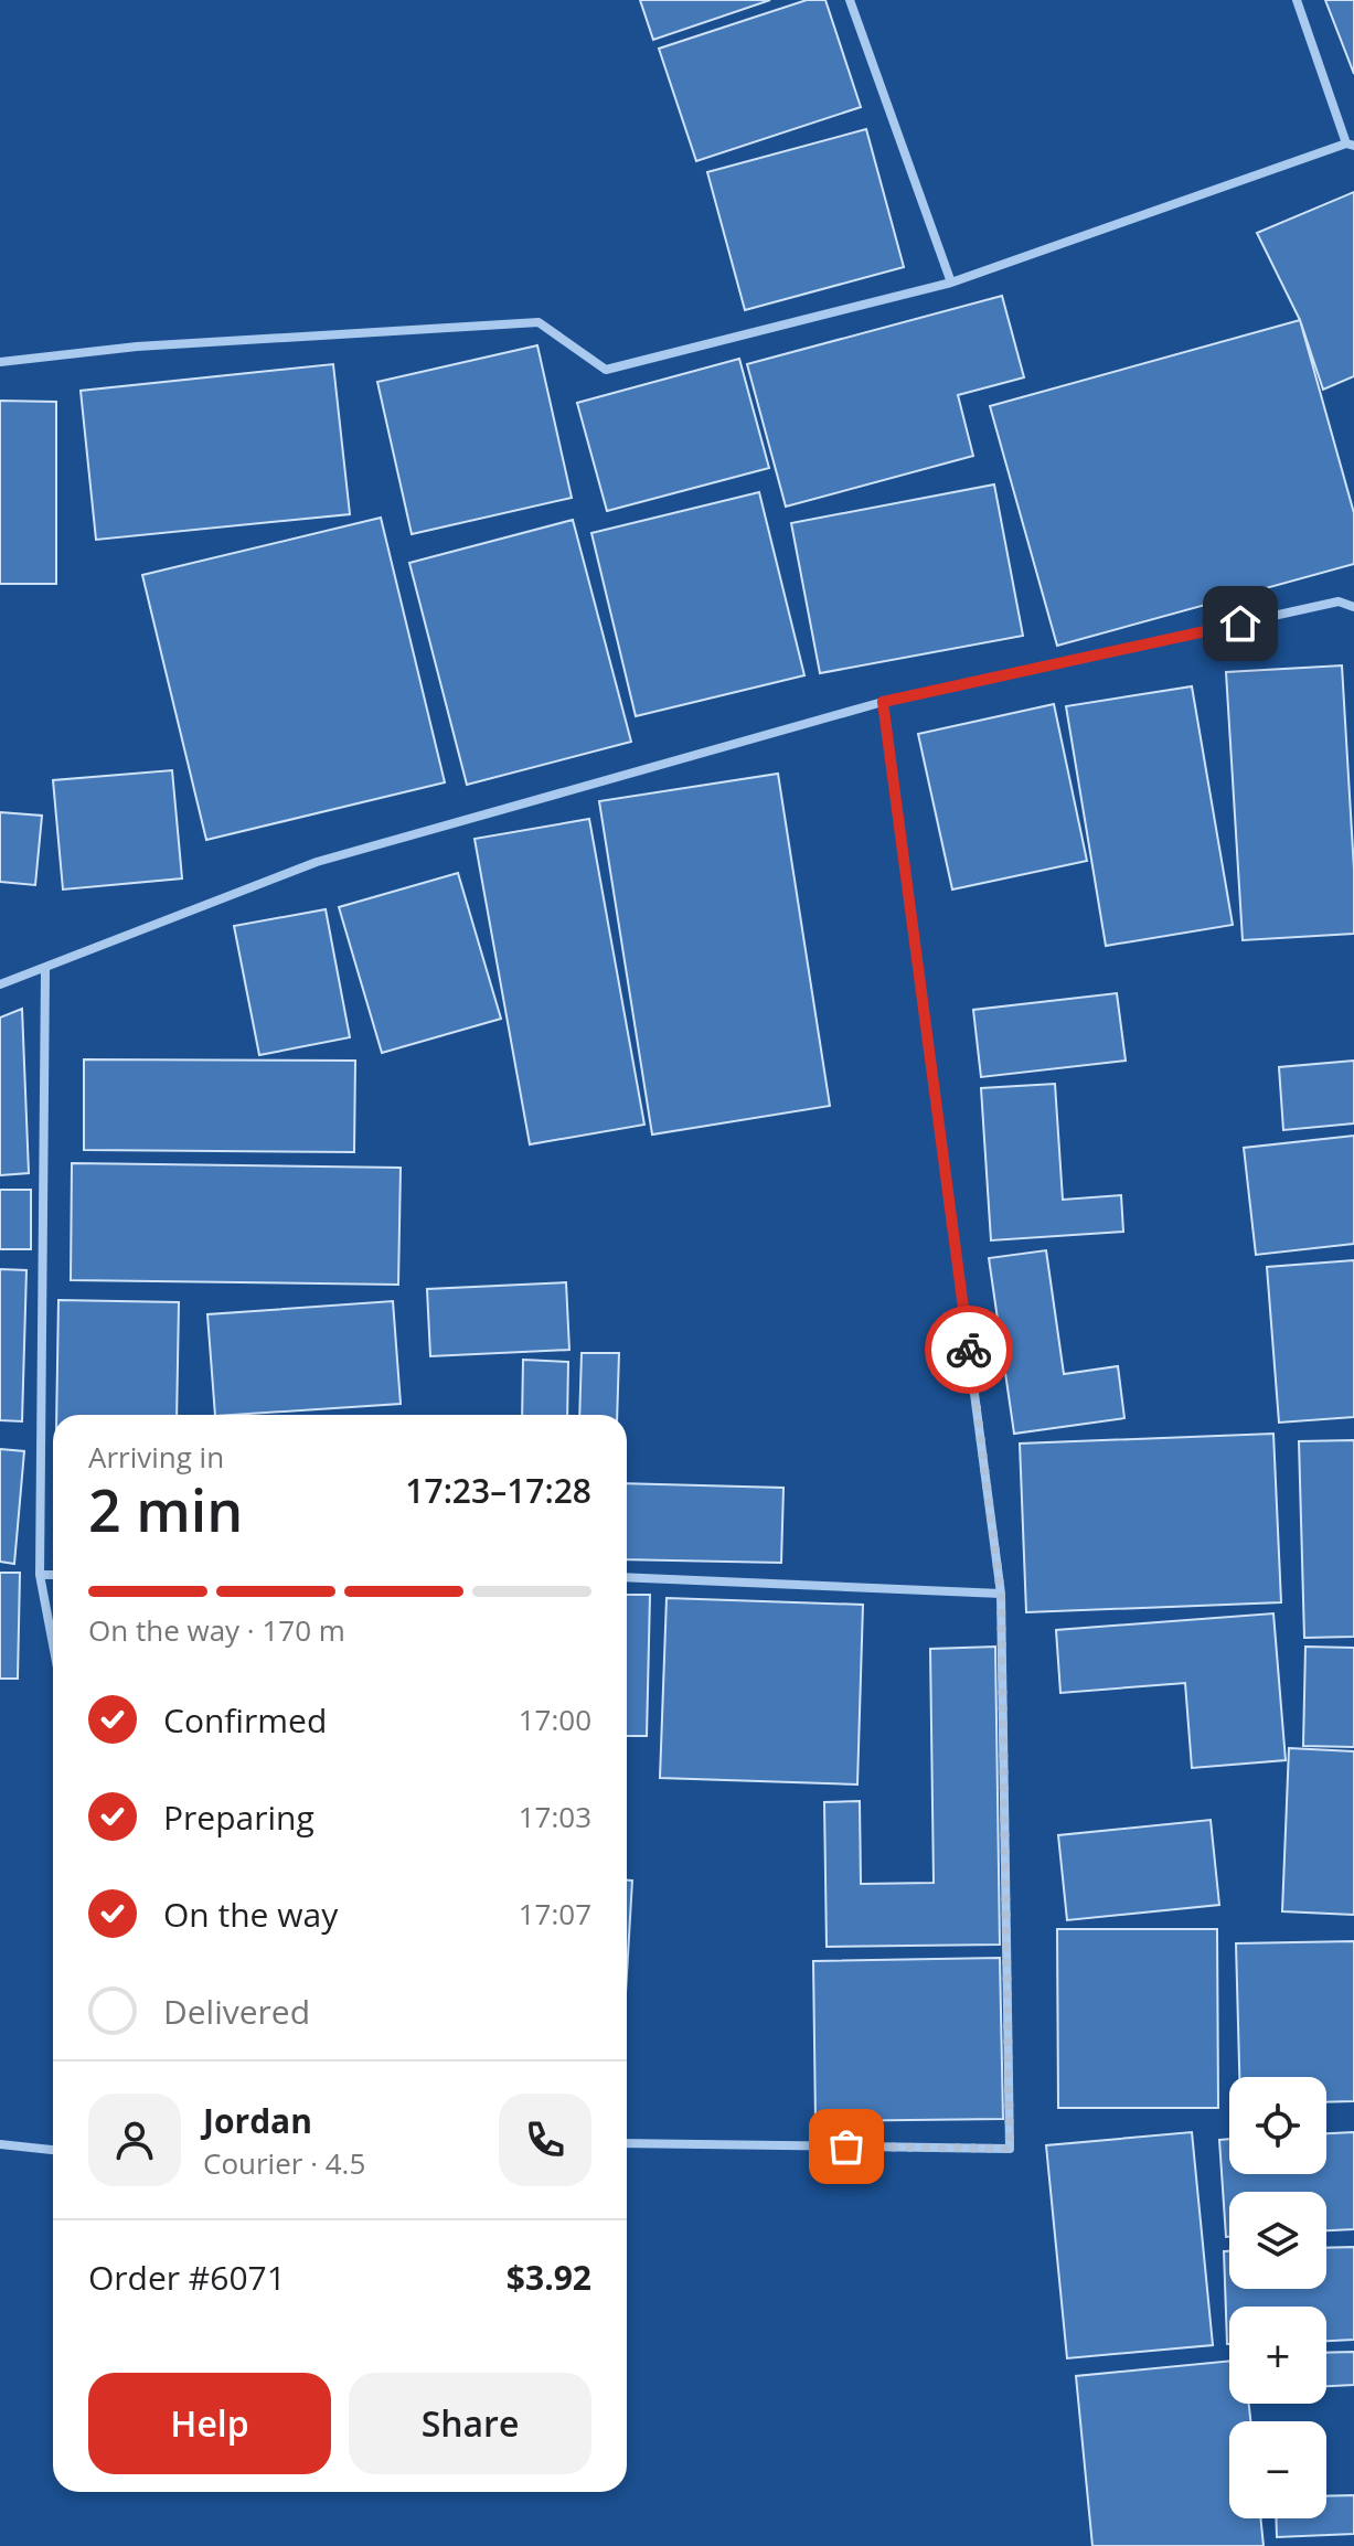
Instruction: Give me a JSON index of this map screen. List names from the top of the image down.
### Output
{
  "page": {
    "heading": ["2 min", "Arriving in", "17:23–17:28"],
    "panel": [
      "Jordan",
      "Courier · 4.5",
      "Order #6071",
      "$3.92"
    ],
    "bar": "On the way · 170 m",
    "list": [
      ["Confirmed", "17:00"],
      ["Preparing", "17:03"],
      ["On the way", "17:07"],
      "Delivered"
    ],
    "map_buttons": ["+", "−"],
    "buttons": ["Help", "Share"]
  }
}
